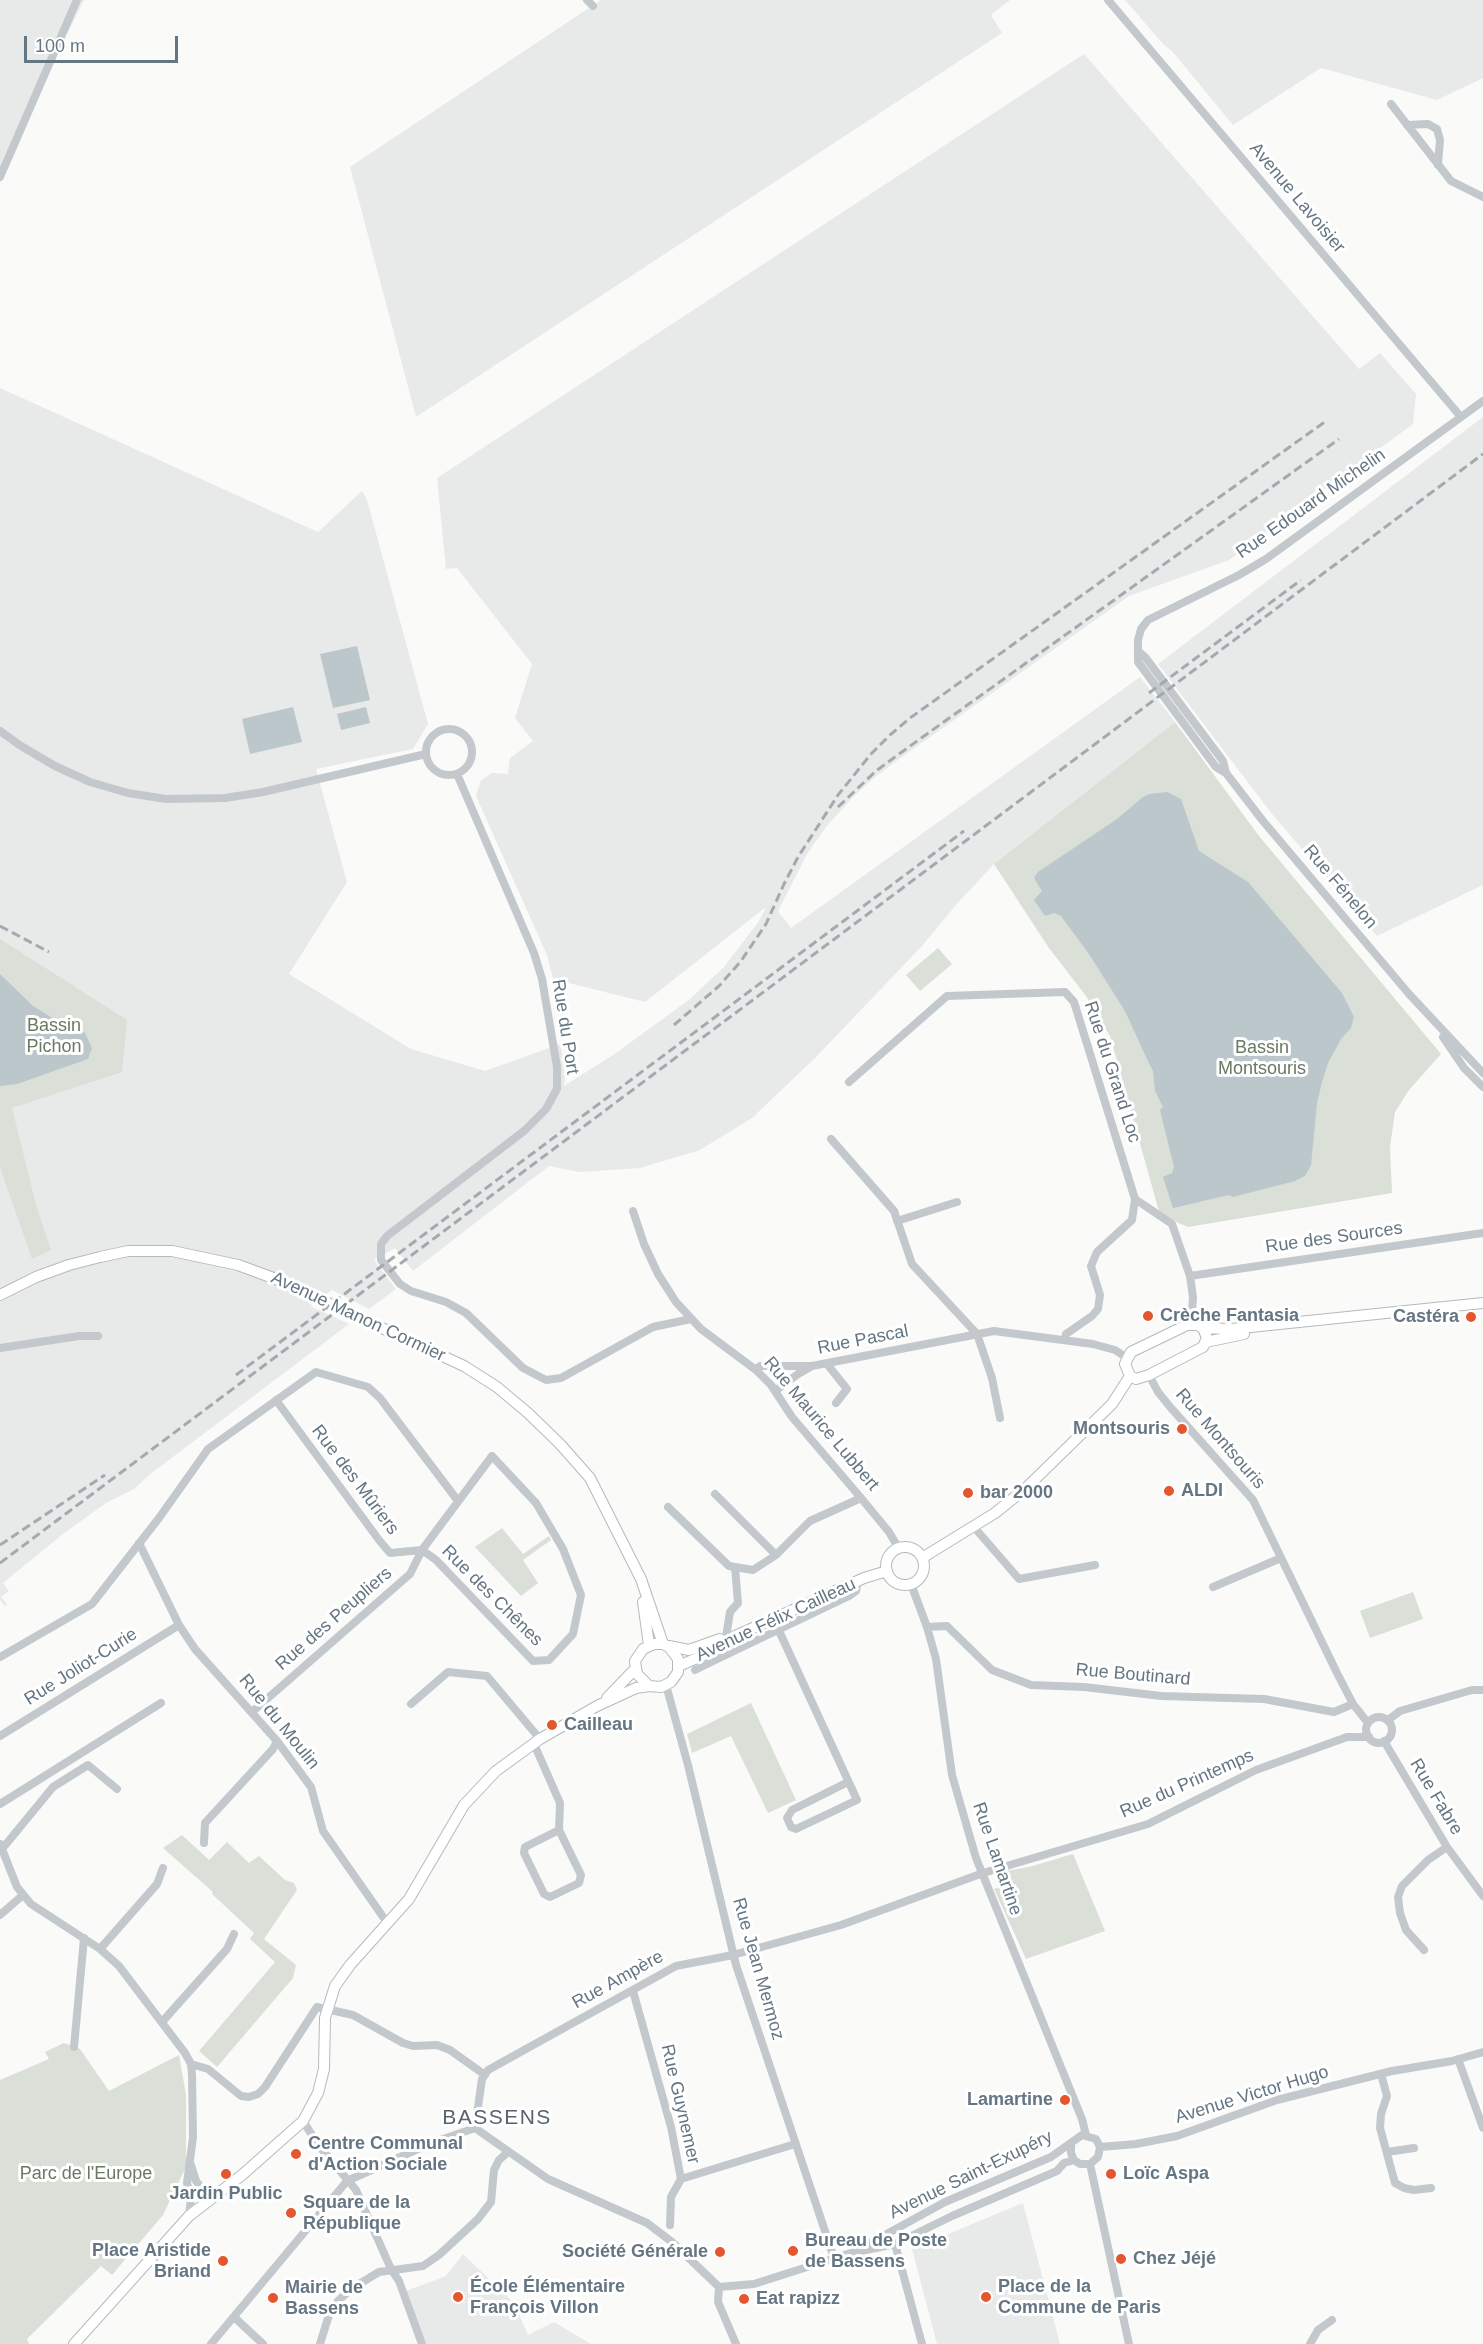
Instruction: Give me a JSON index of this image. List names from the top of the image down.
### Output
{
  "streets": {
    "street": [
      "Avenue Lavoisier",
      "Rue Edouard Michelin",
      "Rue Fénelon",
      "Rue du Port",
      "Rue du Grand Loc",
      "Rue des Sources",
      "Avenue Manon Cormier",
      "Rue Pascal",
      "Rue Maurice Lubbert",
      "Rue Montsouris",
      "Rue des Mûriers",
      "Rue des Chênes",
      "Rue des Peupliers",
      "Avenue Félix Cailleau",
      "Rue Joliot-Curie",
      "Rue Boutinard",
      "Rue du Moulin",
      "Rue du Printemps",
      "Rue Fabre",
      "Rue Lamartine",
      "Rue Jean Mermoz",
      "Rue Ampère",
      "Avenue Victor Hugo",
      "Rue Guynemer",
      "Avenue Saint-Exupéry"
    ]
  },
  "crossings": [
    ["Avenue Lavoisier", "Rue Edouard Michelin"],
    ["Rue Edouard Michelin", "Rue Fénelon"],
    ["Rue du Port", "Rue Maurice Lubbert"],
    ["Avenue Manon Cormier", "Avenue Félix Cailleau"],
    ["Avenue Manon Cormier", "Rue Jean Mermoz"],
    ["Rue Pascal", "Rue Maurice Lubbert"],
    ["Rue Maurice Lubbert", "Avenue Félix Cailleau"],
    ["Rue Maurice Lubbert", "Rue Lamartine"],
    ["Rue Montsouris", "Rue Boutinard"],
    ["Rue Montsouris", "Rue du Printemps"],
    ["Rue Montsouris", "Rue Fabre"],
    ["Rue des Mûriers", "Rue des Chênes"],
    ["Rue des Mûriers", "Rue des Peupliers"],
    ["Rue des Chênes", "Rue des Peupliers"],
    ["Rue des Peupliers", "Rue du Moulin"],
    ["Avenue Félix Cailleau", "Rue Lamartine"],
    ["Avenue Félix Cailleau", "Rue Jean Mermoz"],
    ["Rue Joliot-Curie", "Rue du Moulin"],
    ["Rue Boutinard", "Rue Lamartine"],
    ["Rue du Printemps", "Rue Fabre"],
    ["Rue du Printemps", "Rue Lamartine"],
    ["Rue du Printemps", "Rue Ampère"],
    ["Rue Lamartine", "Rue Ampère"],
    ["Rue Lamartine", "Avenue Victor Hugo"],
    ["Rue Lamartine", "Avenue Saint-Exupéry"],
    ["Rue Jean Mermoz", "Rue Ampère"],
    ["Rue Jean Mermoz", "Avenue Saint-Exupéry"],
    ["Rue Ampère", "Rue Guynemer"],
    ["Avenue Victor Hugo", "Avenue Saint-Exupéry"]
  ],
  "districts": ["BASSENS"],
  "parks": ["Bassin Pichon", "Bassin Montsouris", "Parc de l'Europe"],
  "places": [
    "Crèche Fantasia",
    "Castéra",
    "Montsouris",
    "ALDI",
    "bar 2000",
    "Cailleau",
    "Lamartine",
    "Centre Communal d'Action Sociale",
    "Jardin Public",
    "Loïc Aspa",
    "Square de la République",
    "Bureau de Poste de Bassens",
    "Société Générale",
    "Chez Jéjé",
    "Place Aristide Briand",
    "École Élémentaire François Villon",
    "Place de la Commune de Paris",
    "Mairie de Bassens",
    "Eat rapizz"
  ],
  "scale_bar": "100 m"
}
